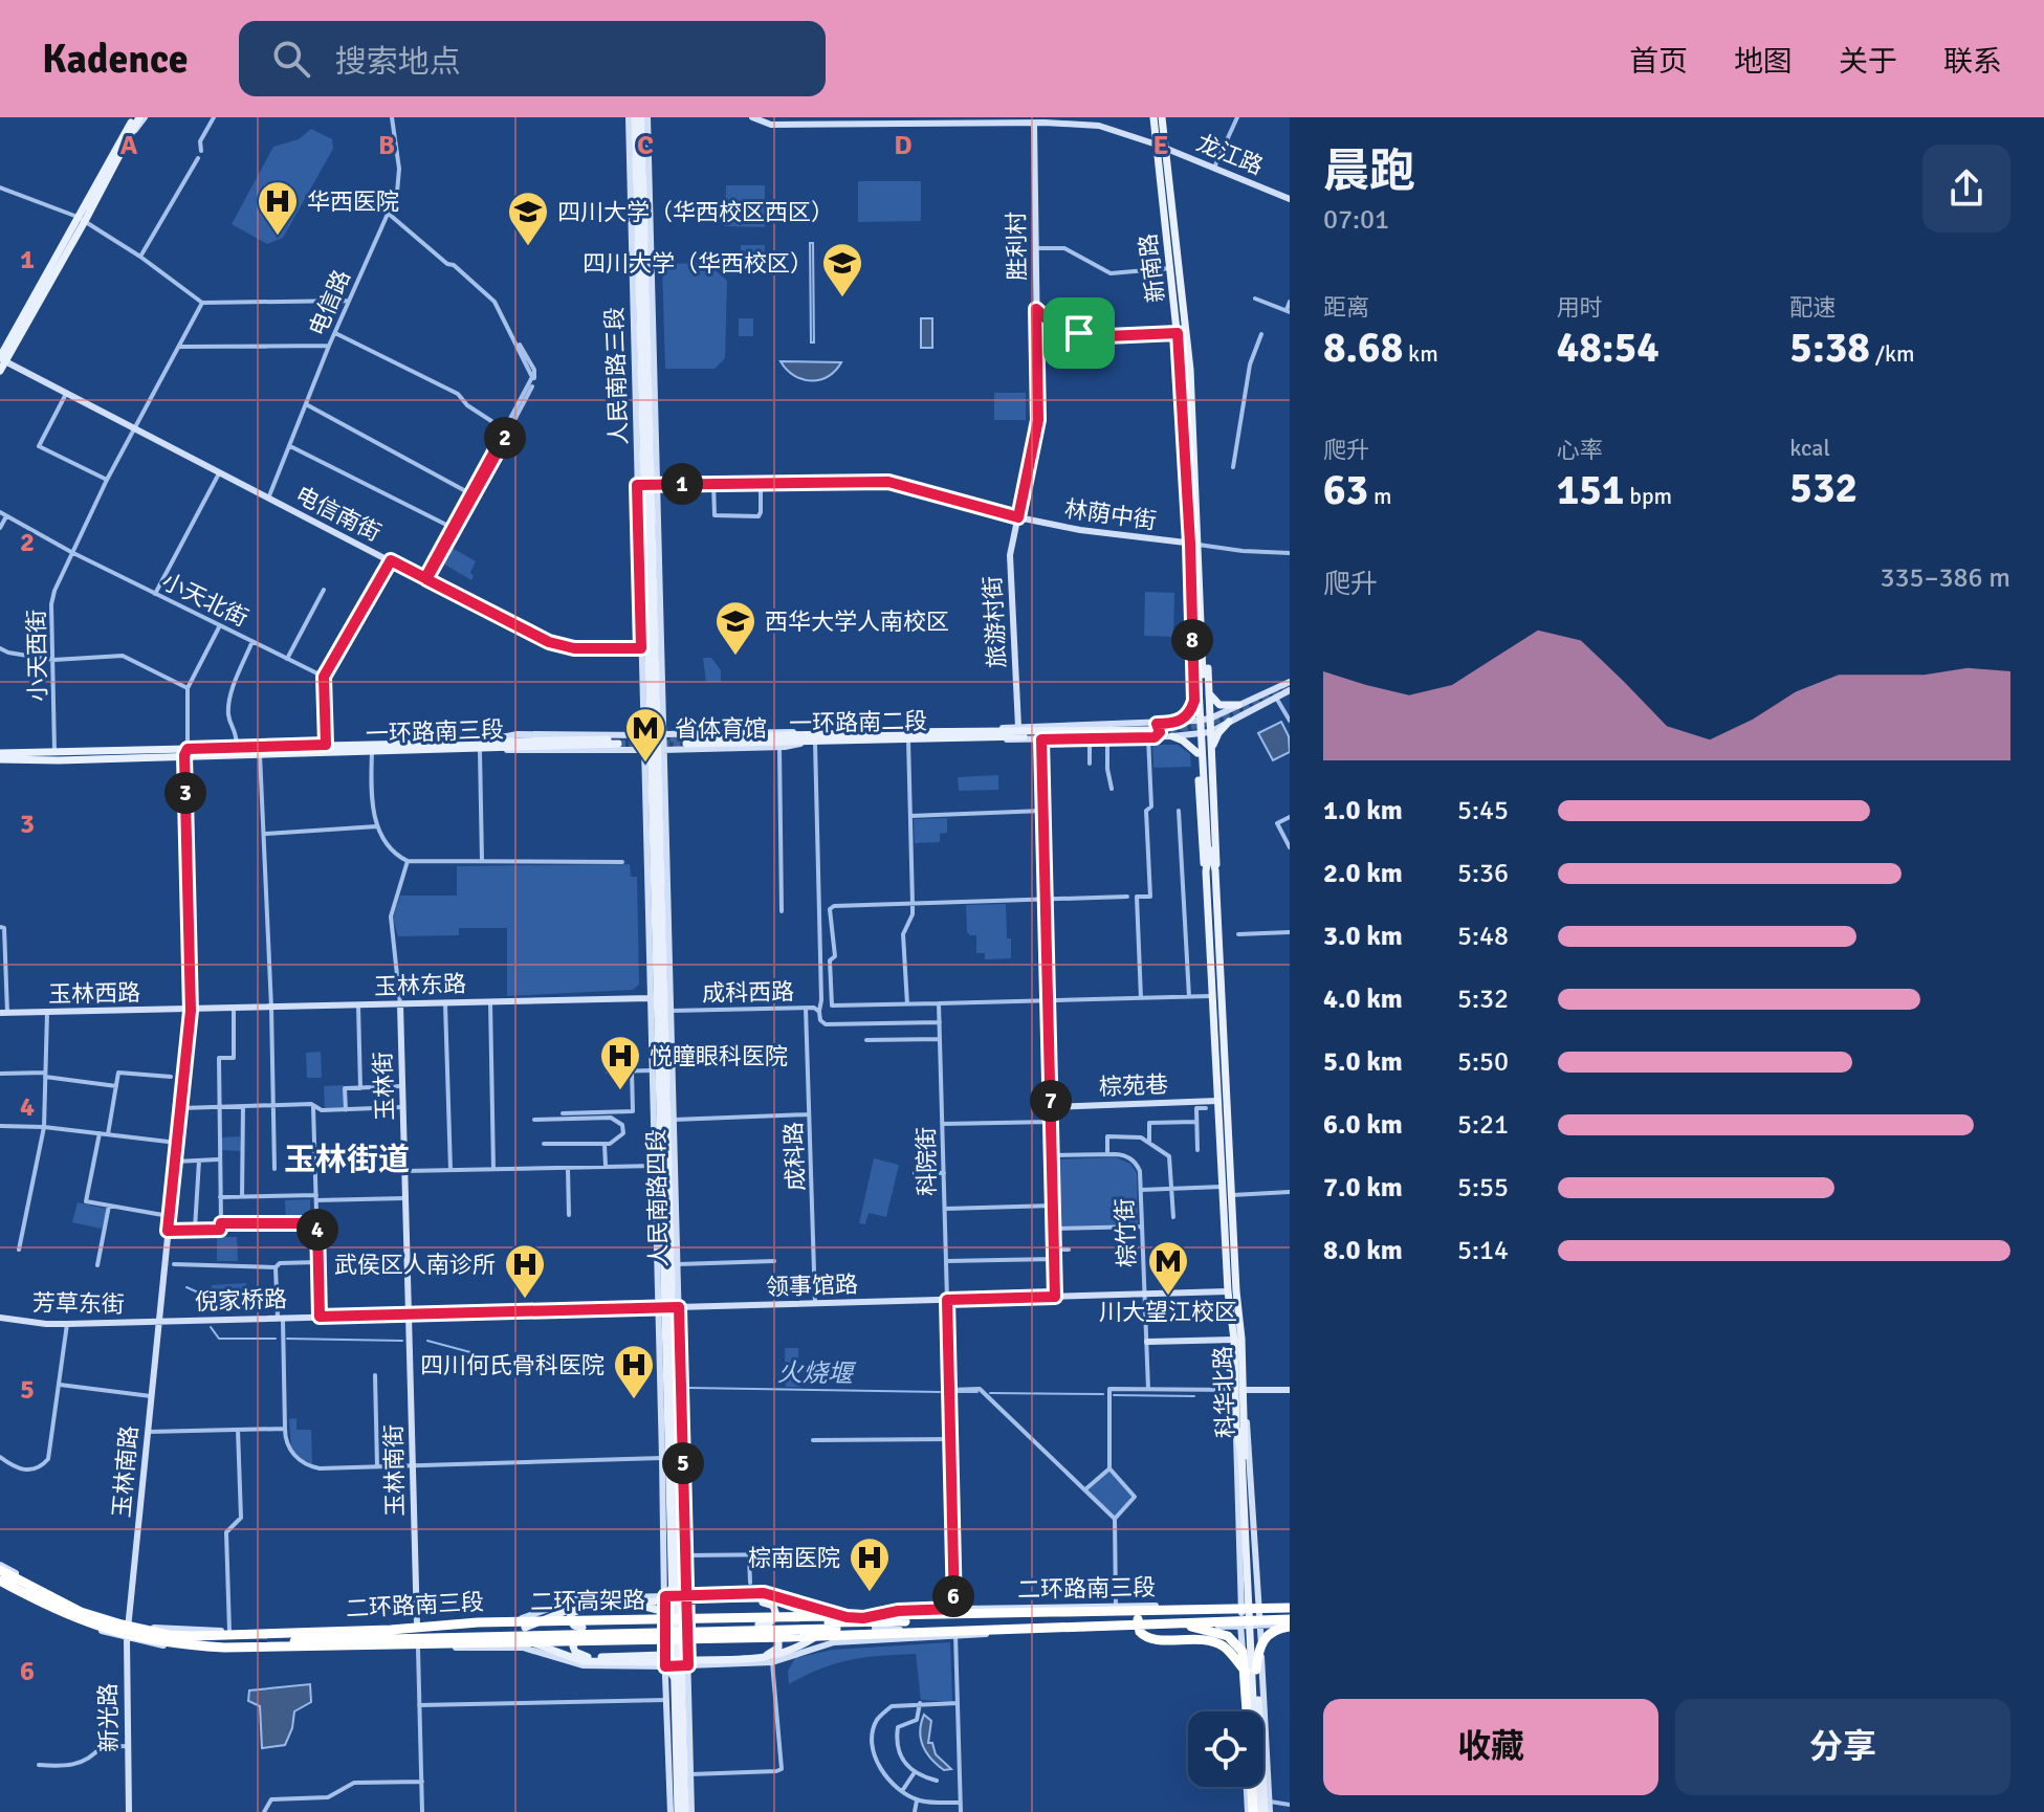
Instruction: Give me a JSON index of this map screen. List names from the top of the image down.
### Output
{
  "streets": {
    "highway": ["二环高架路"],
    "main road": [
      "新南路",
      "人民南路三段",
      "一环路南二段",
      "一环路南三段",
      "人民南路四段",
      "科华北路"
    ],
    "street": [
      "龙江路",
      "胜利村",
      "电信路",
      "电信南街",
      "林荫中街",
      "小天北街",
      "旅游村街",
      "小天西街",
      "玉林东路",
      "成科西路",
      "玉林西路",
      "棕苑巷",
      "玉林街",
      "成科路",
      "科院街",
      "棕竹街",
      "领事馆路",
      "倪家桥路",
      "芳草东街",
      "玉林南街",
      "玉林南路",
      "二环路南三段",
      "新光路"
    ]
  },
  "crossings": [
    ["龙江路", "胜利村"],
    ["龙江路", "新南路"],
    ["胜利村", "林荫中街"],
    ["胜利村", "旅游村街"],
    ["新南路", "林荫中街"],
    ["新南路", "科华北路"],
    ["电信路", "电信南街"],
    ["人民南路三段", "林荫中街"],
    ["电信南街", "小天北街"],
    ["电信南街", "小天西街"],
    ["林荫中街", "旅游村街"],
    ["小天北街", "小天西街"],
    ["小天西街", "一环路南三段"],
    ["一环路南三段", "玉林南路"],
    ["玉林东路", "玉林西路"],
    ["玉林东路", "玉林街"],
    ["玉林东路", "人民南路四段"],
    ["玉林东路", "玉林南路"],
    ["成科西路", "成科路"],
    ["成科西路", "科院街"],
    ["成科西路", "人民南路四段"],
    ["玉林西路", "玉林南路"],
    ["棕苑巷", "科华北路"],
    ["玉林街", "倪家桥路"],
    ["玉林街", "玉林南街"],
    ["成科路", "领事馆路"],
    ["科院街", "领事馆路"],
    ["人民南路四段", "领事馆路"],
    ["人民南路四段", "倪家桥路"],
    ["人民南路四段", "二环路南三段"],
    ["棕竹街", "领事馆路"],
    ["领事馆路", "倪家桥路"],
    ["领事馆路", "科华北路"],
    ["倪家桥路", "芳草东街"],
    ["倪家桥路", "玉林南街"],
    ["倪家桥路", "玉林南路"],
    ["芳草东街", "玉林南路"],
    ["玉林南街", "二环路南三段"],
    ["玉林南路", "二环路南三段"],
    ["玉林南路", "新光路"],
    ["二环路南三段", "二环高架路"],
    ["二环路南三段", "新光路"]
  ],
  "districts": ["玉林街道"],
  "water": ["火烧堰"],
  "places": {
    "hospital": [
      "华西医院",
      "悦瞳眼科医院",
      "武侯区人南诊所",
      "四川何氏骨科医院",
      "棕南医院"
    ],
    "school or university": ["四川大学（华西校区西区）", "四川大学（华西校区）", "西华大学人南校区"],
    "metro station": ["省体育馆", "川大望江校区"]
  },
  "page": {
    "header": "Kadence",
    "search": "搜索地点",
    "nav": [
      "首页",
      "地图",
      "关于",
      "联系"
    ],
    "heading": ["晨跑", "07:01"],
    "stats": [
      ["距离", "8.68 km"],
      ["用时", "48:54"],
      ["配速", "5:38 /km"],
      ["爬升", "63 m"],
      ["心率", "151 bpm"],
      ["kcal", "532"]
    ],
    "pins": [
      "2",
      "1",
      "8",
      "3",
      "7",
      "4",
      "5",
      "6"
    ],
    "chart": ["爬升", "335–386 m"],
    "list": [
      {
        "name": "1.0 km",
        "note": "5:45"
      },
      {
        "name": "2.0 km",
        "note": "5:36"
      },
      {
        "name": "3.0 km",
        "note": "5:48"
      },
      {
        "name": "4.0 km",
        "note": "5:32"
      },
      {
        "name": "5.0 km",
        "note": "5:50"
      },
      {
        "name": "6.0 km",
        "note": "5:21"
      },
      {
        "name": "7.0 km",
        "note": "5:55"
      },
      {
        "name": "8.0 km",
        "note": "5:14"
      }
    ],
    "buttons": ["收藏", "分享"]
  },
  "grid": {
    "columns": [
      "A",
      "B",
      "C",
      "D",
      "E"
    ],
    "rows": [
      "1",
      "2",
      "3",
      "4",
      "5",
      "6"
    ]
  }
}
